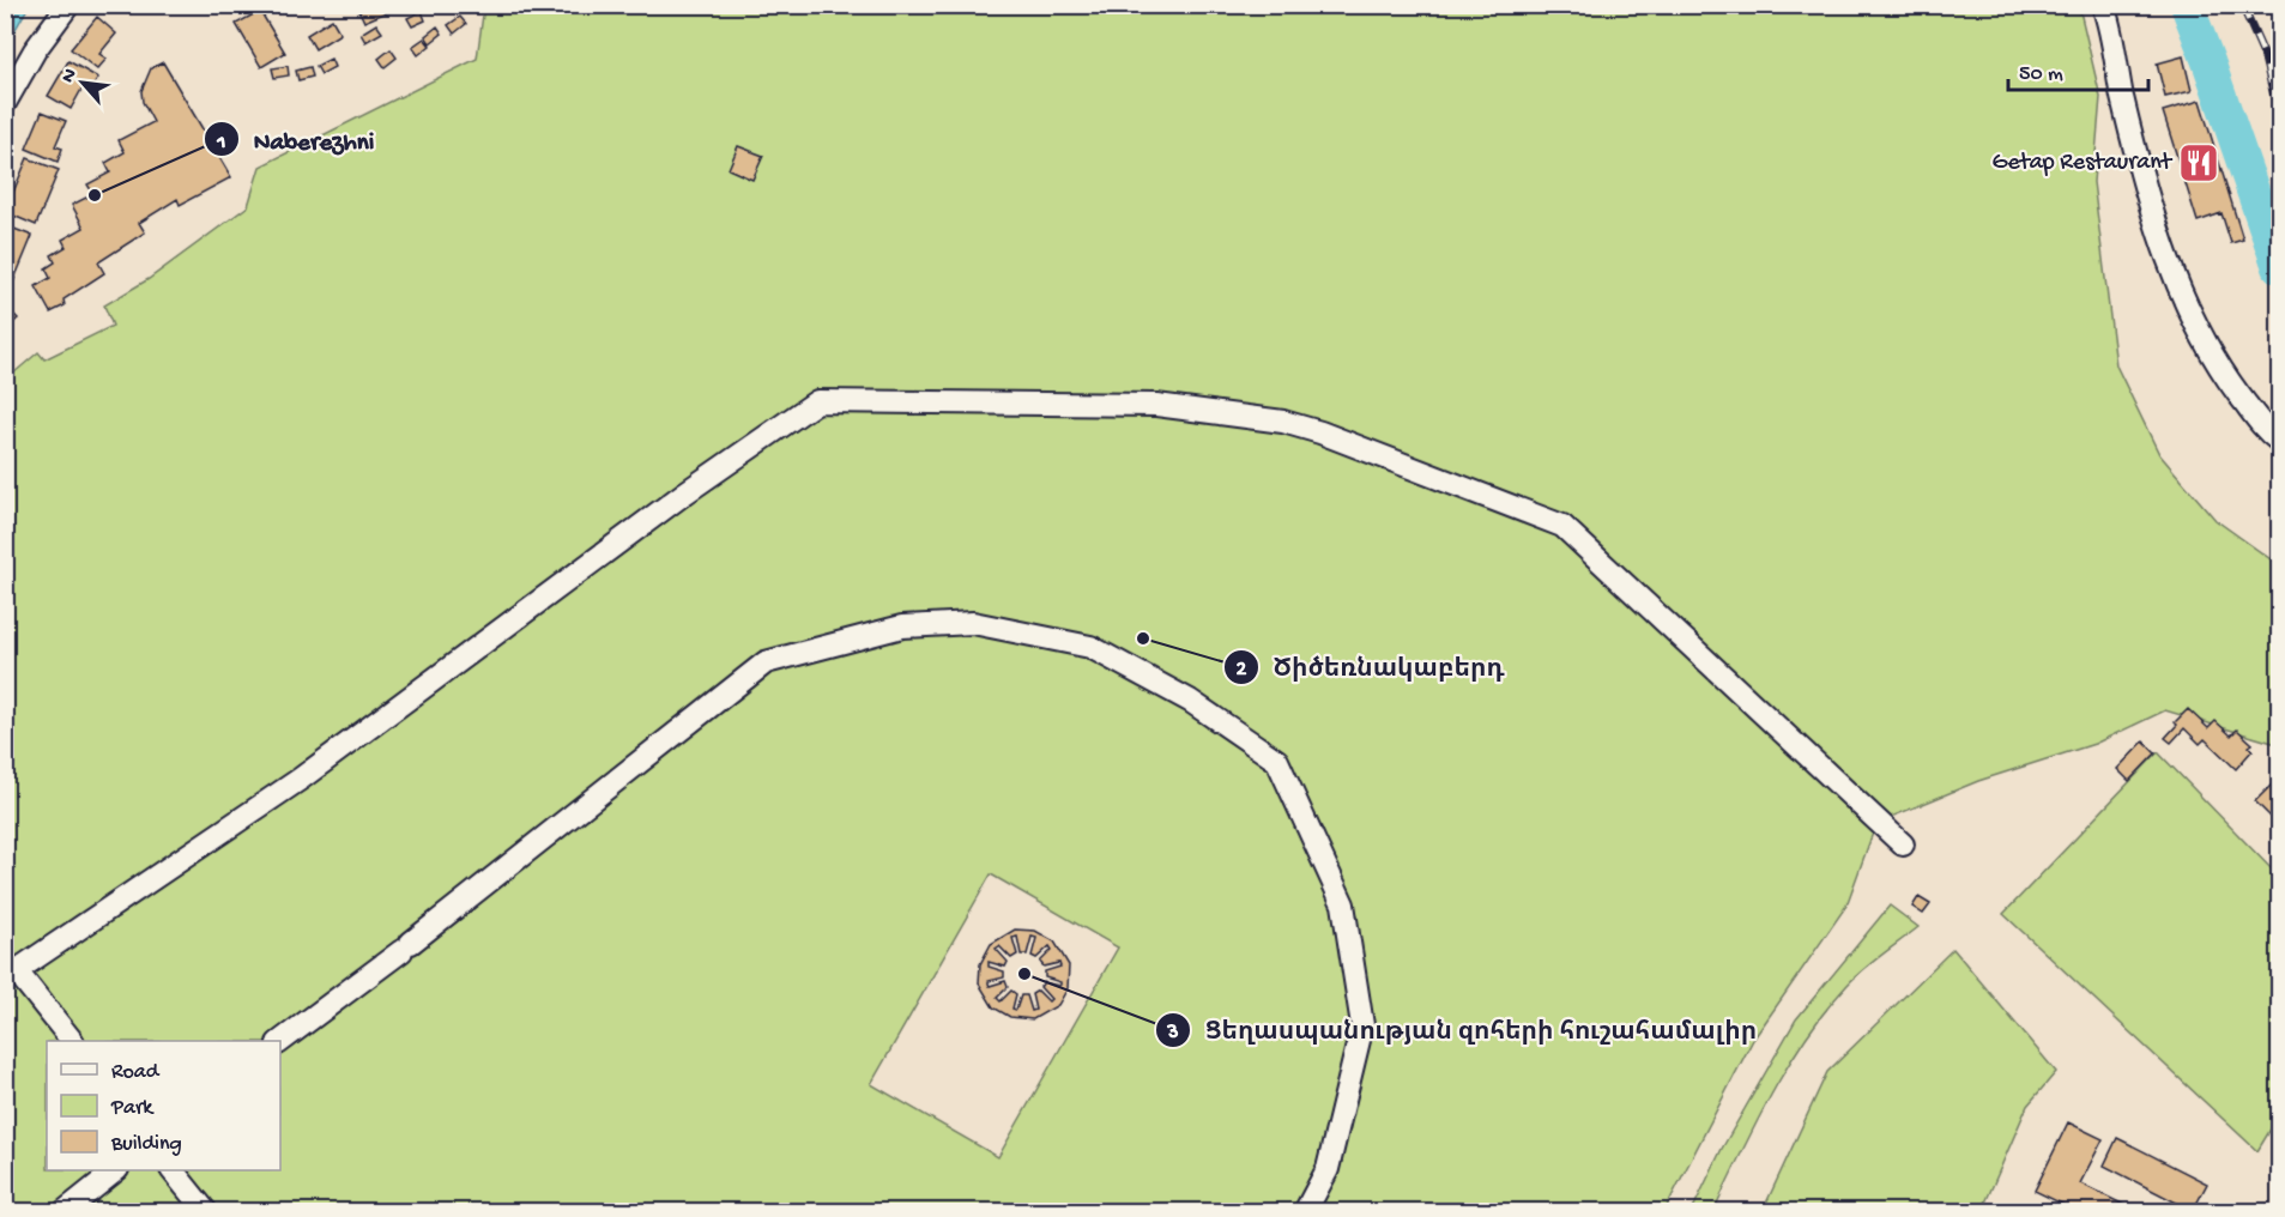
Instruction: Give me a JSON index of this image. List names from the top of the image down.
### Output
{
  "places": {
    "restaurant": ["Getap Restaurant"],
    "other": ["Naberezhni", "Ծիծեռնակաբերդ", "Ցեղասպանության զոհերի հուշահամալիր"]
  },
  "legend": ["Road", "Park", "Building"],
  "scale_bar": "50 m",
  "north": "top left"
}
